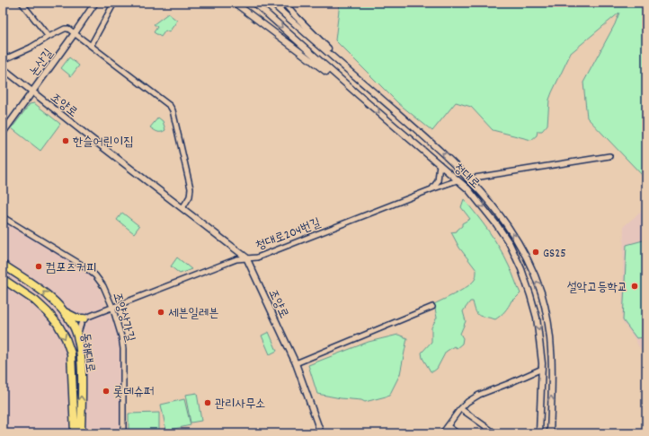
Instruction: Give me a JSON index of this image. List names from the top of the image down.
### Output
{
  "streets": {
    "main road": ["동해대로"],
    "street": [
      "논산길",
      "조양로",
      "청대로",
      "청대로204번길",
      "조양상가길"
    ]
  },
  "crossings": [
    ["논산길", "조양로"],
    ["조양로", "청대로204번길"],
    ["청대로", "청대로204번길"],
    ["청대로204번길", "조양상가길"]
  ],
  "places": [
    "한슬어린이집",
    "GS25",
    "컴포즈커피",
    "설악고등학교",
    "세븐일레븐",
    "롯데슈퍼",
    "관리사무소"
  ]
}
